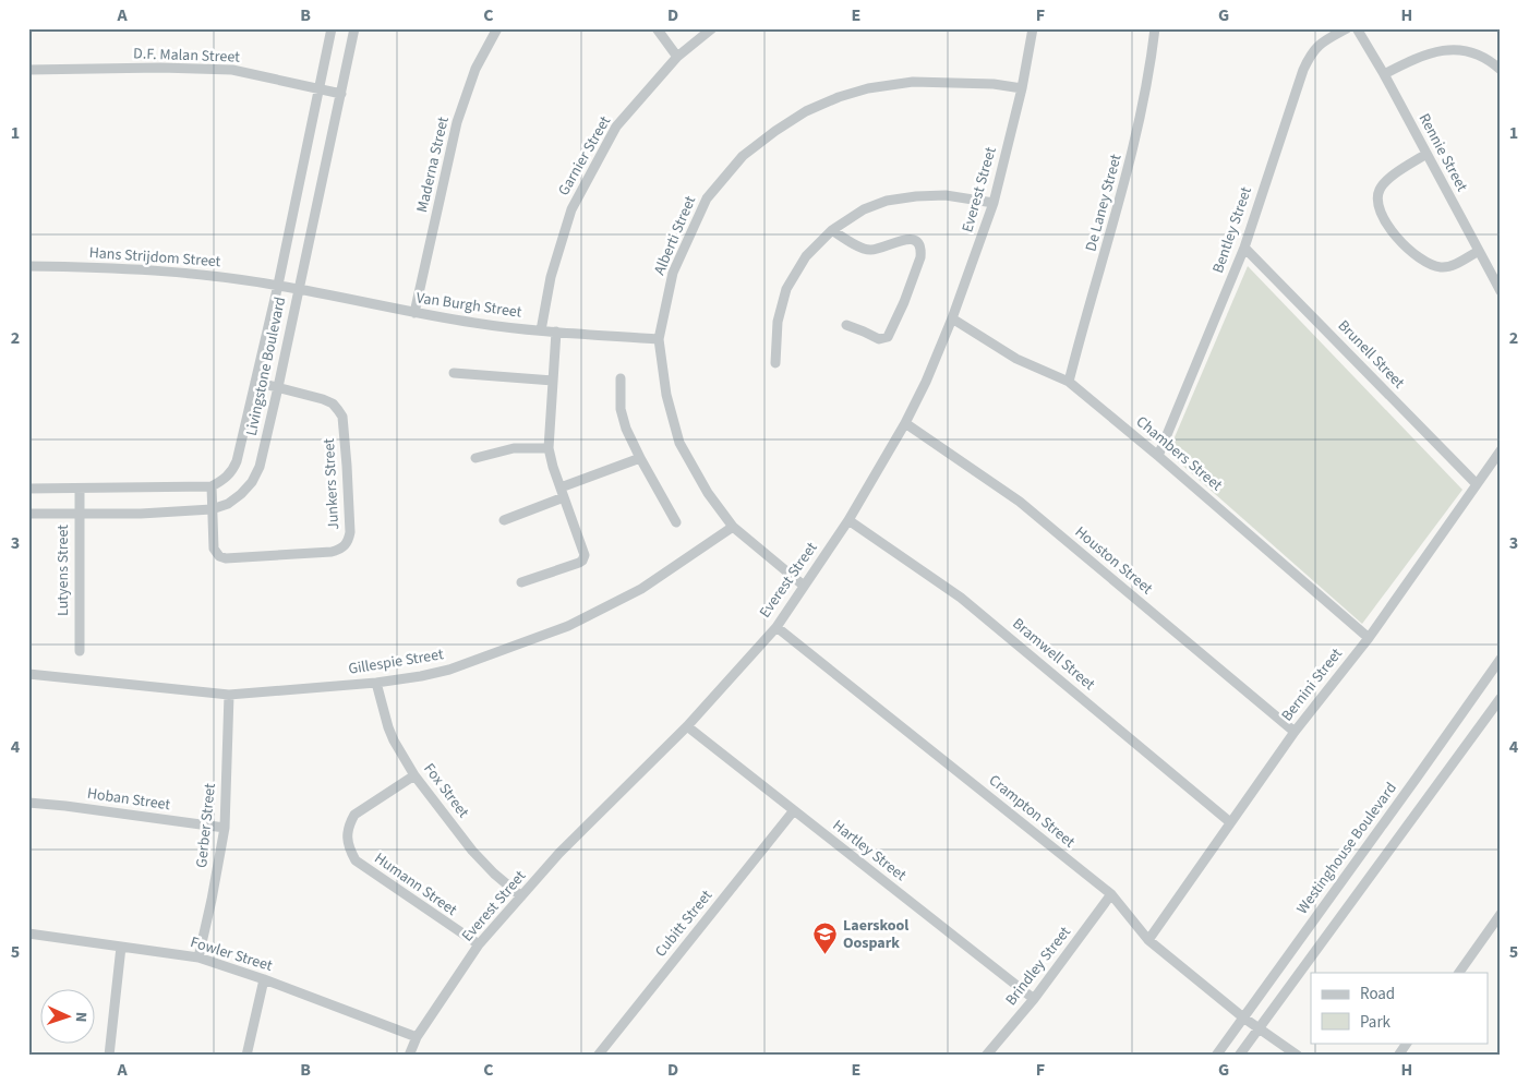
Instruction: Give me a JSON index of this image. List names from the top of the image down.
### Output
{
  "streets": {
    "street": [
      "D.F. Malan Street",
      "Rennie Street",
      "Garnier Street",
      "Maderna Street",
      "Everest Street",
      "De Laney Street",
      "Bentley Street",
      "Alberti Street",
      "Hans Strijdom Street",
      "Van Burgh Street",
      "Brunell Street",
      "Livingstone Boulevard",
      "Chambers Street",
      "Junkers Street",
      "Houston Street",
      "Lutyens Street",
      "Bramwell Street",
      "Gillespie Street",
      "Bernini Street",
      "Fox Street",
      "Hoban Street",
      "Crampton Street",
      "Gerber Street",
      "Westinghouse Boulevard",
      "Hartley Street",
      "Humann Street",
      "Cubitt Street",
      "Fowler Street",
      "Brindley Street"
    ]
  },
  "crossings": [
    ["D.F. Malan Street", "Livingstone Boulevard"],
    ["Garnier Street", "Van Burgh Street"],
    ["Maderna Street", "Van Burgh Street"],
    ["Everest Street", "Alberti Street"],
    ["Everest Street", "Chambers Street"],
    ["Everest Street", "Houston Street"],
    ["Everest Street", "Bramwell Street"],
    ["Everest Street", "Fox Street"],
    ["Everest Street", "Crampton Street"],
    ["Everest Street", "Hartley Street"],
    ["Everest Street", "Humann Street"],
    ["Everest Street", "Fowler Street"],
    ["De Laney Street", "Chambers Street"],
    ["Bentley Street", "Brunell Street"],
    ["Bentley Street", "Chambers Street"],
    ["Alberti Street", "Van Burgh Street"],
    ["Alberti Street", "Gillespie Street"],
    ["Hans Strijdom Street", "Van Burgh Street"],
    ["Hans Strijdom Street", "Livingstone Boulevard"],
    ["Van Burgh Street", "Livingstone Boulevard"],
    ["Brunell Street", "Bernini Street"],
    ["Livingstone Boulevard", "Junkers Street"],
    ["Livingstone Boulevard", "Lutyens Street"],
    ["Chambers Street", "Bernini Street"],
    ["Houston Street", "Bernini Street"],
    ["Bramwell Street", "Bernini Street"],
    ["Gillespie Street", "Fox Street"],
    ["Gillespie Street", "Gerber Street"],
    ["Bernini Street", "Crampton Street"],
    ["Fox Street", "Humann Street"],
    ["Hoban Street", "Gerber Street"],
    ["Crampton Street", "Westinghouse Boulevard"],
    ["Crampton Street", "Brindley Street"],
    ["Gerber Street", "Fowler Street"],
    ["Hartley Street", "Cubitt Street"],
    ["Hartley Street", "Brindley Street"]
  ],
  "places": {
    "school or university": ["Laerskool Oospark"]
  },
  "legend": ["Road", "Park"],
  "north": "right",
  "grid": {
    "columns": [
      "A",
      "B",
      "C",
      "D",
      "E",
      "F",
      "G",
      "H"
    ],
    "rows": [
      "1",
      "2",
      "3",
      "4",
      "5"
    ]
  }
}
